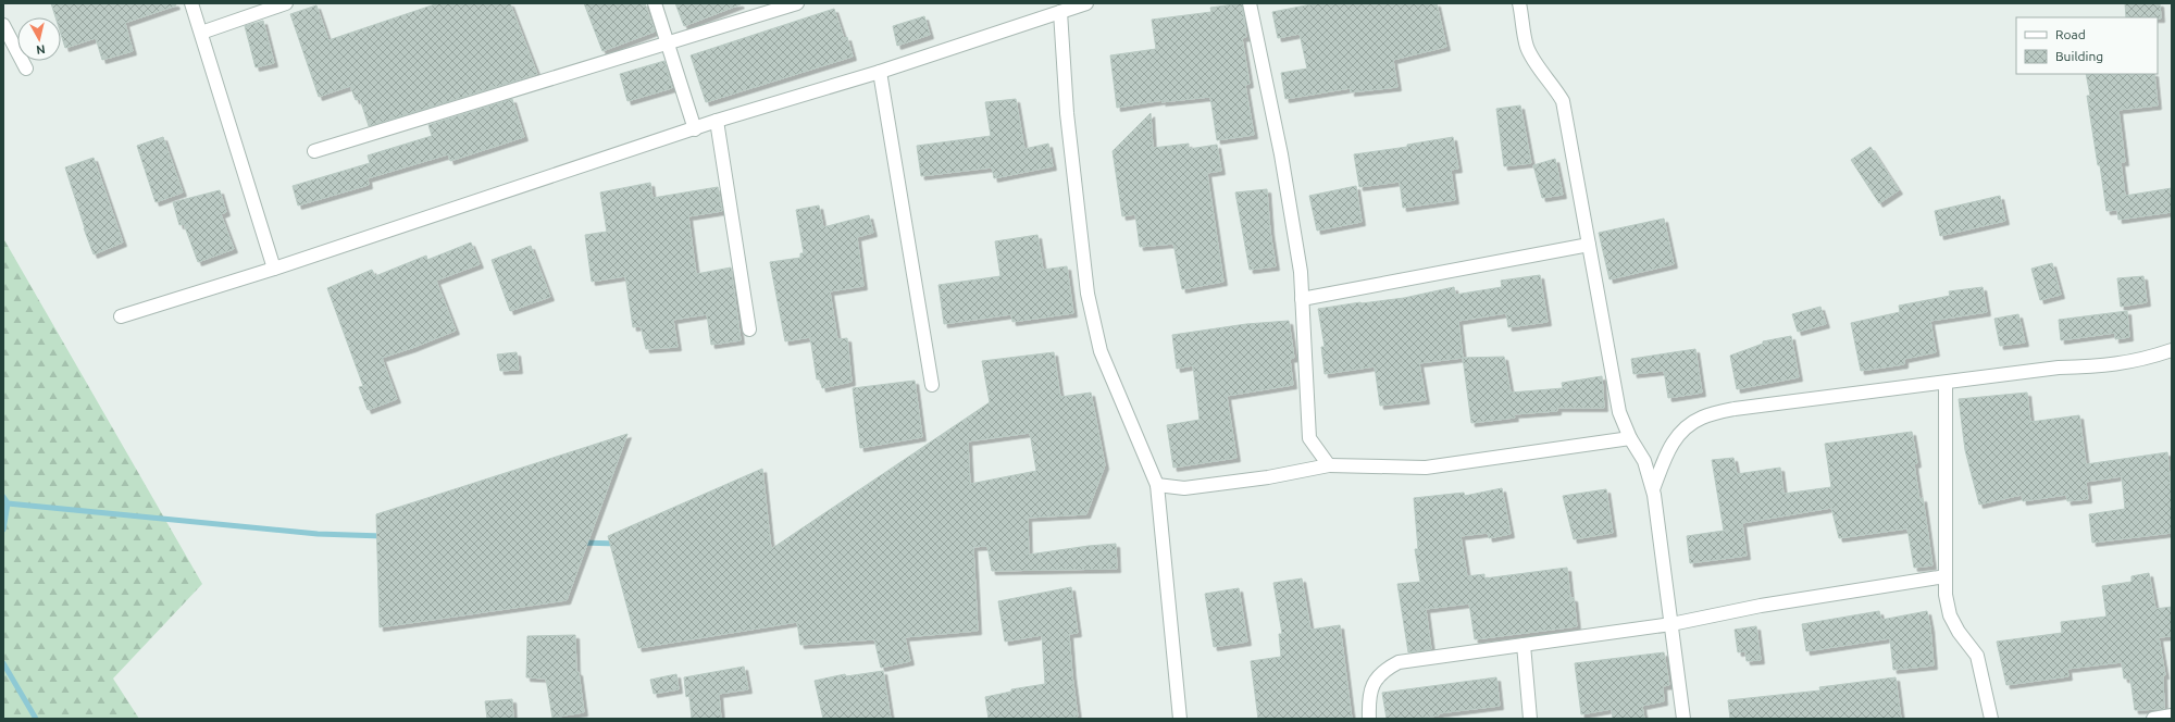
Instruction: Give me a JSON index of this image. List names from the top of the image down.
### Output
{
  "legend": ["Road", "Building"],
  "north": "bottom"
}
